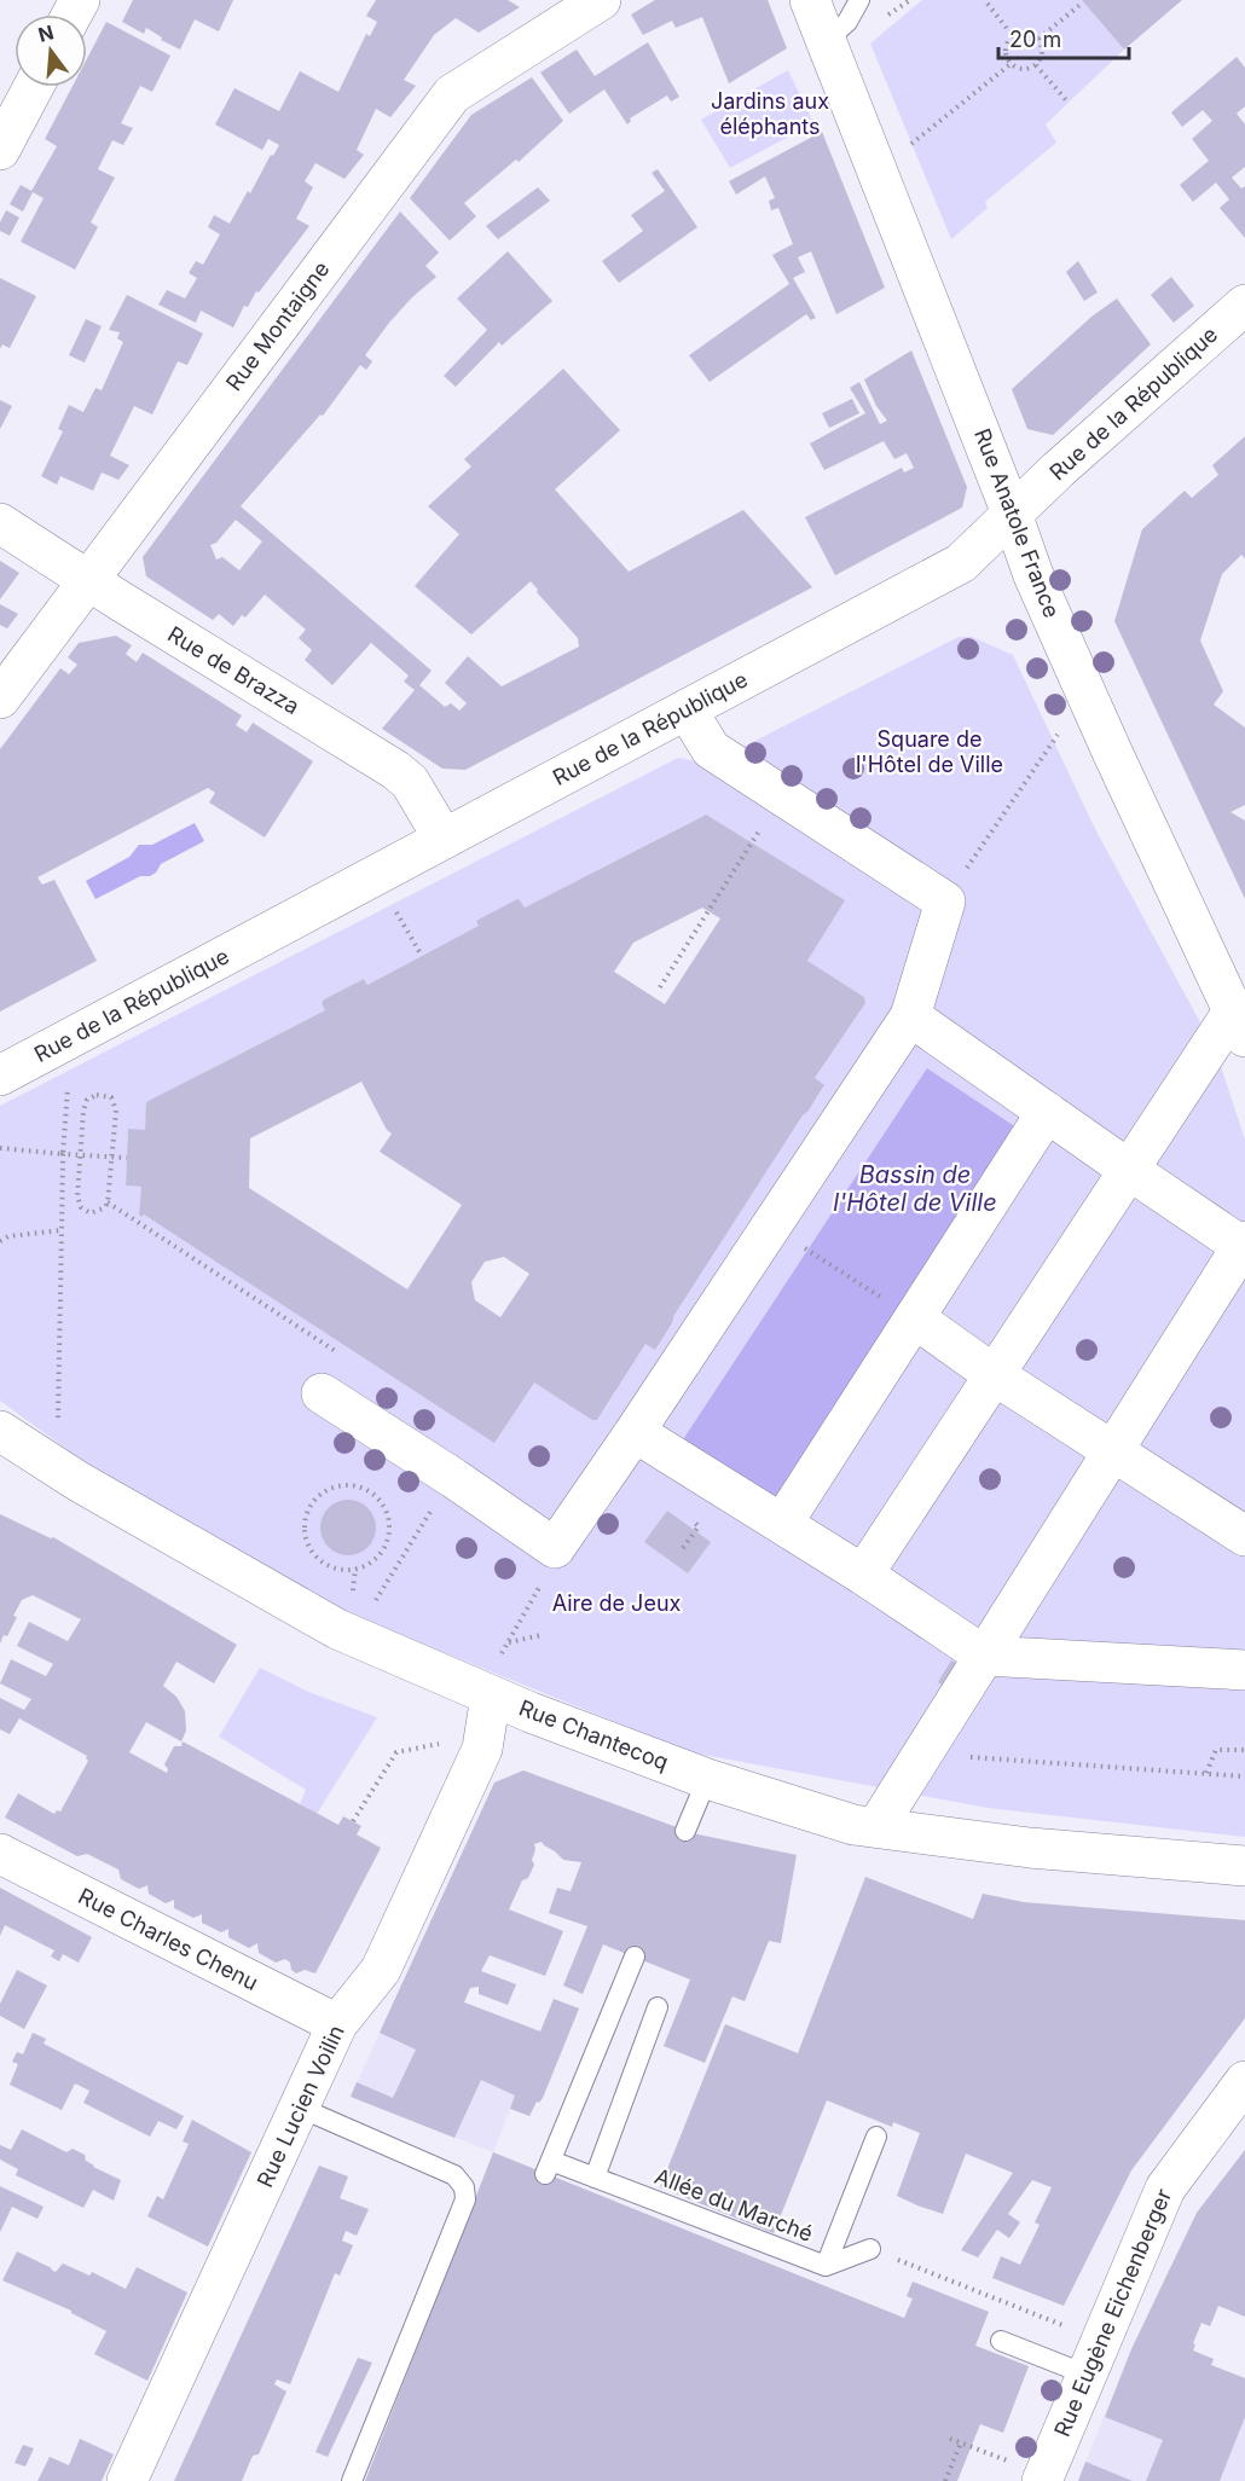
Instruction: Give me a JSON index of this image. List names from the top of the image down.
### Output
{
  "streets": {
    "street": [
      "Rue Montaigne",
      "Rue de la République",
      "Rue Anatole France",
      "Rue de Brazza",
      "Rue Chantecoq",
      "Rue Charles Chenu",
      "Rue Lucien Voilin",
      "Rue Eugène Eichenberger"
    ],
    "lane": ["Allée du Marché"]
  },
  "crossings": [
    ["Rue Montaigne", "Rue de Brazza"],
    ["Rue de la République", "Rue Anatole France"],
    ["Rue de la République", "Rue de Brazza"],
    ["Rue Chantecoq", "Rue Lucien Voilin"],
    ["Rue Charles Chenu", "Rue Lucien Voilin"]
  ],
  "water": ["Bassin de l'Hôtel de Ville"],
  "parks": ["Jardins aux éléphants", "Square de l'Hôtel de Ville", "Aire de Jeux"],
  "scale_bar": "20 m",
  "north": "top"
}
